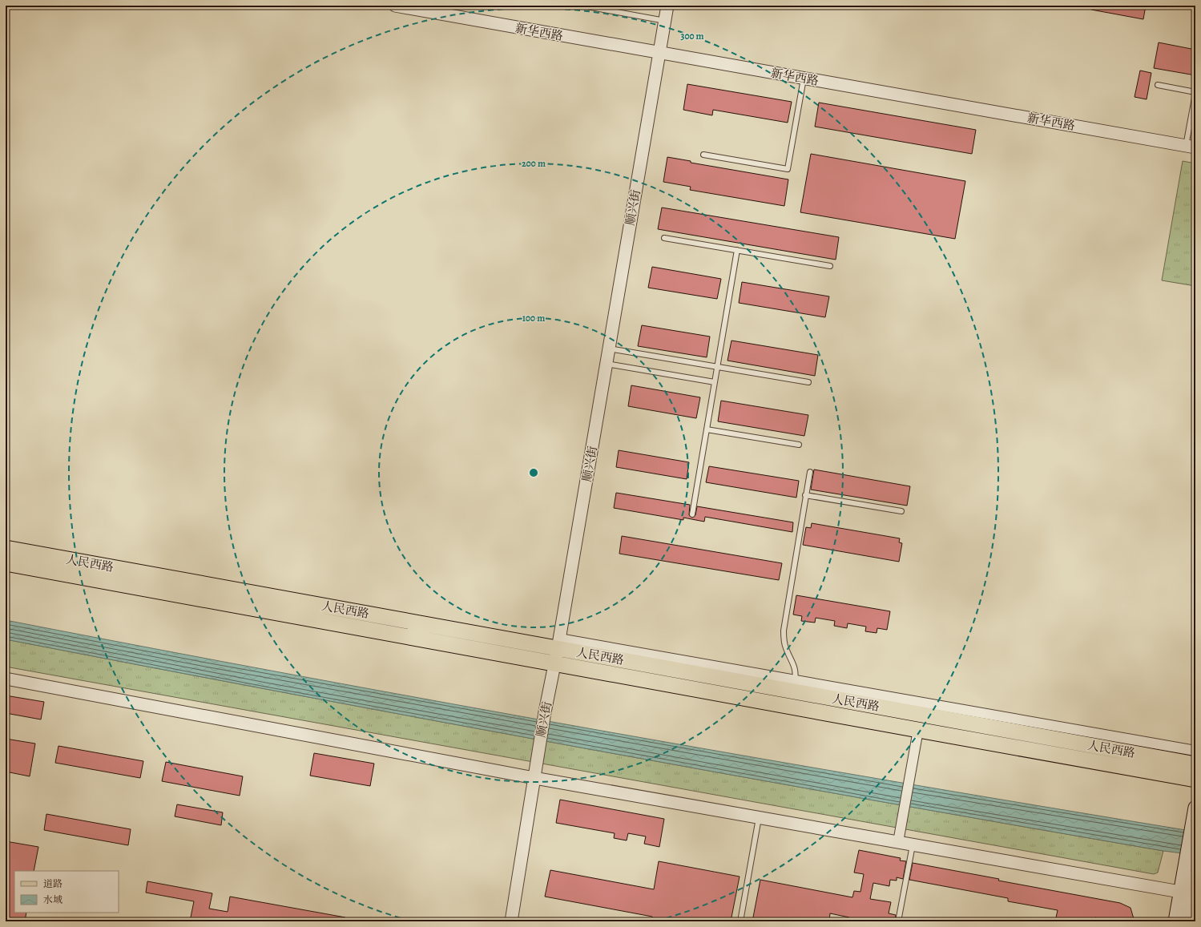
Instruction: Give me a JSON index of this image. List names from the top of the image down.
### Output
{
  "streets": {
    "main road": ["人民西路"],
    "street": ["新华西路", "顺兴街"]
  },
  "crossings": [
    ["新华西路", "顺兴街"],
    ["顺兴街", "人民西路"]
  ],
  "legend": ["道路", "水域"],
  "rings": ["300 m", "200 m", "100 m"]
}
